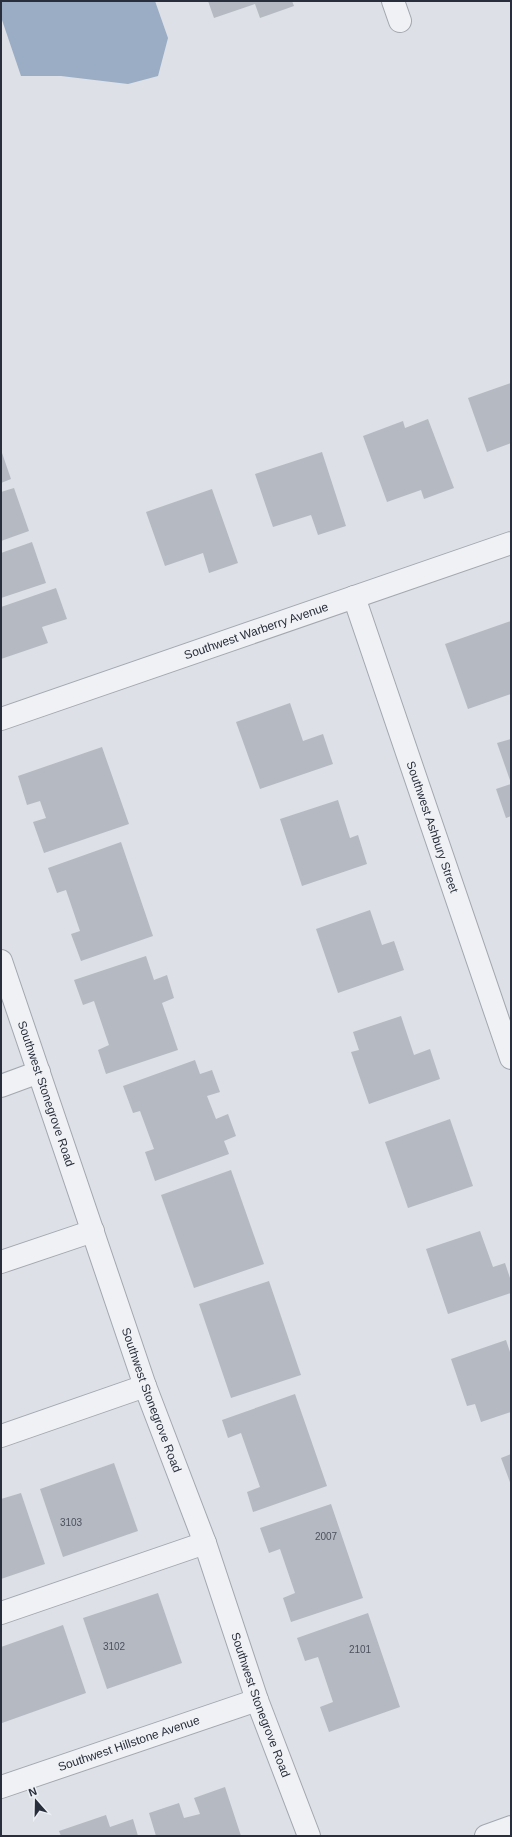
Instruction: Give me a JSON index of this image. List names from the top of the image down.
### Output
{
  "streets": {
    "street": [
      "Southwest Warberry Avenue",
      "Southwest Ashbury Street",
      "Southwest Stonegrove Road",
      "Southwest Hillstone Avenue"
    ]
  },
  "crossings": [
    ["Southwest Warberry Avenue", "Southwest Ashbury Street"],
    ["Southwest Stonegrove Road", "Southwest Hillstone Avenue"]
  ],
  "house_numbers": [
    "3103",
    "2007",
    "3102",
    "2101"
  ],
  "north": "top"
}
